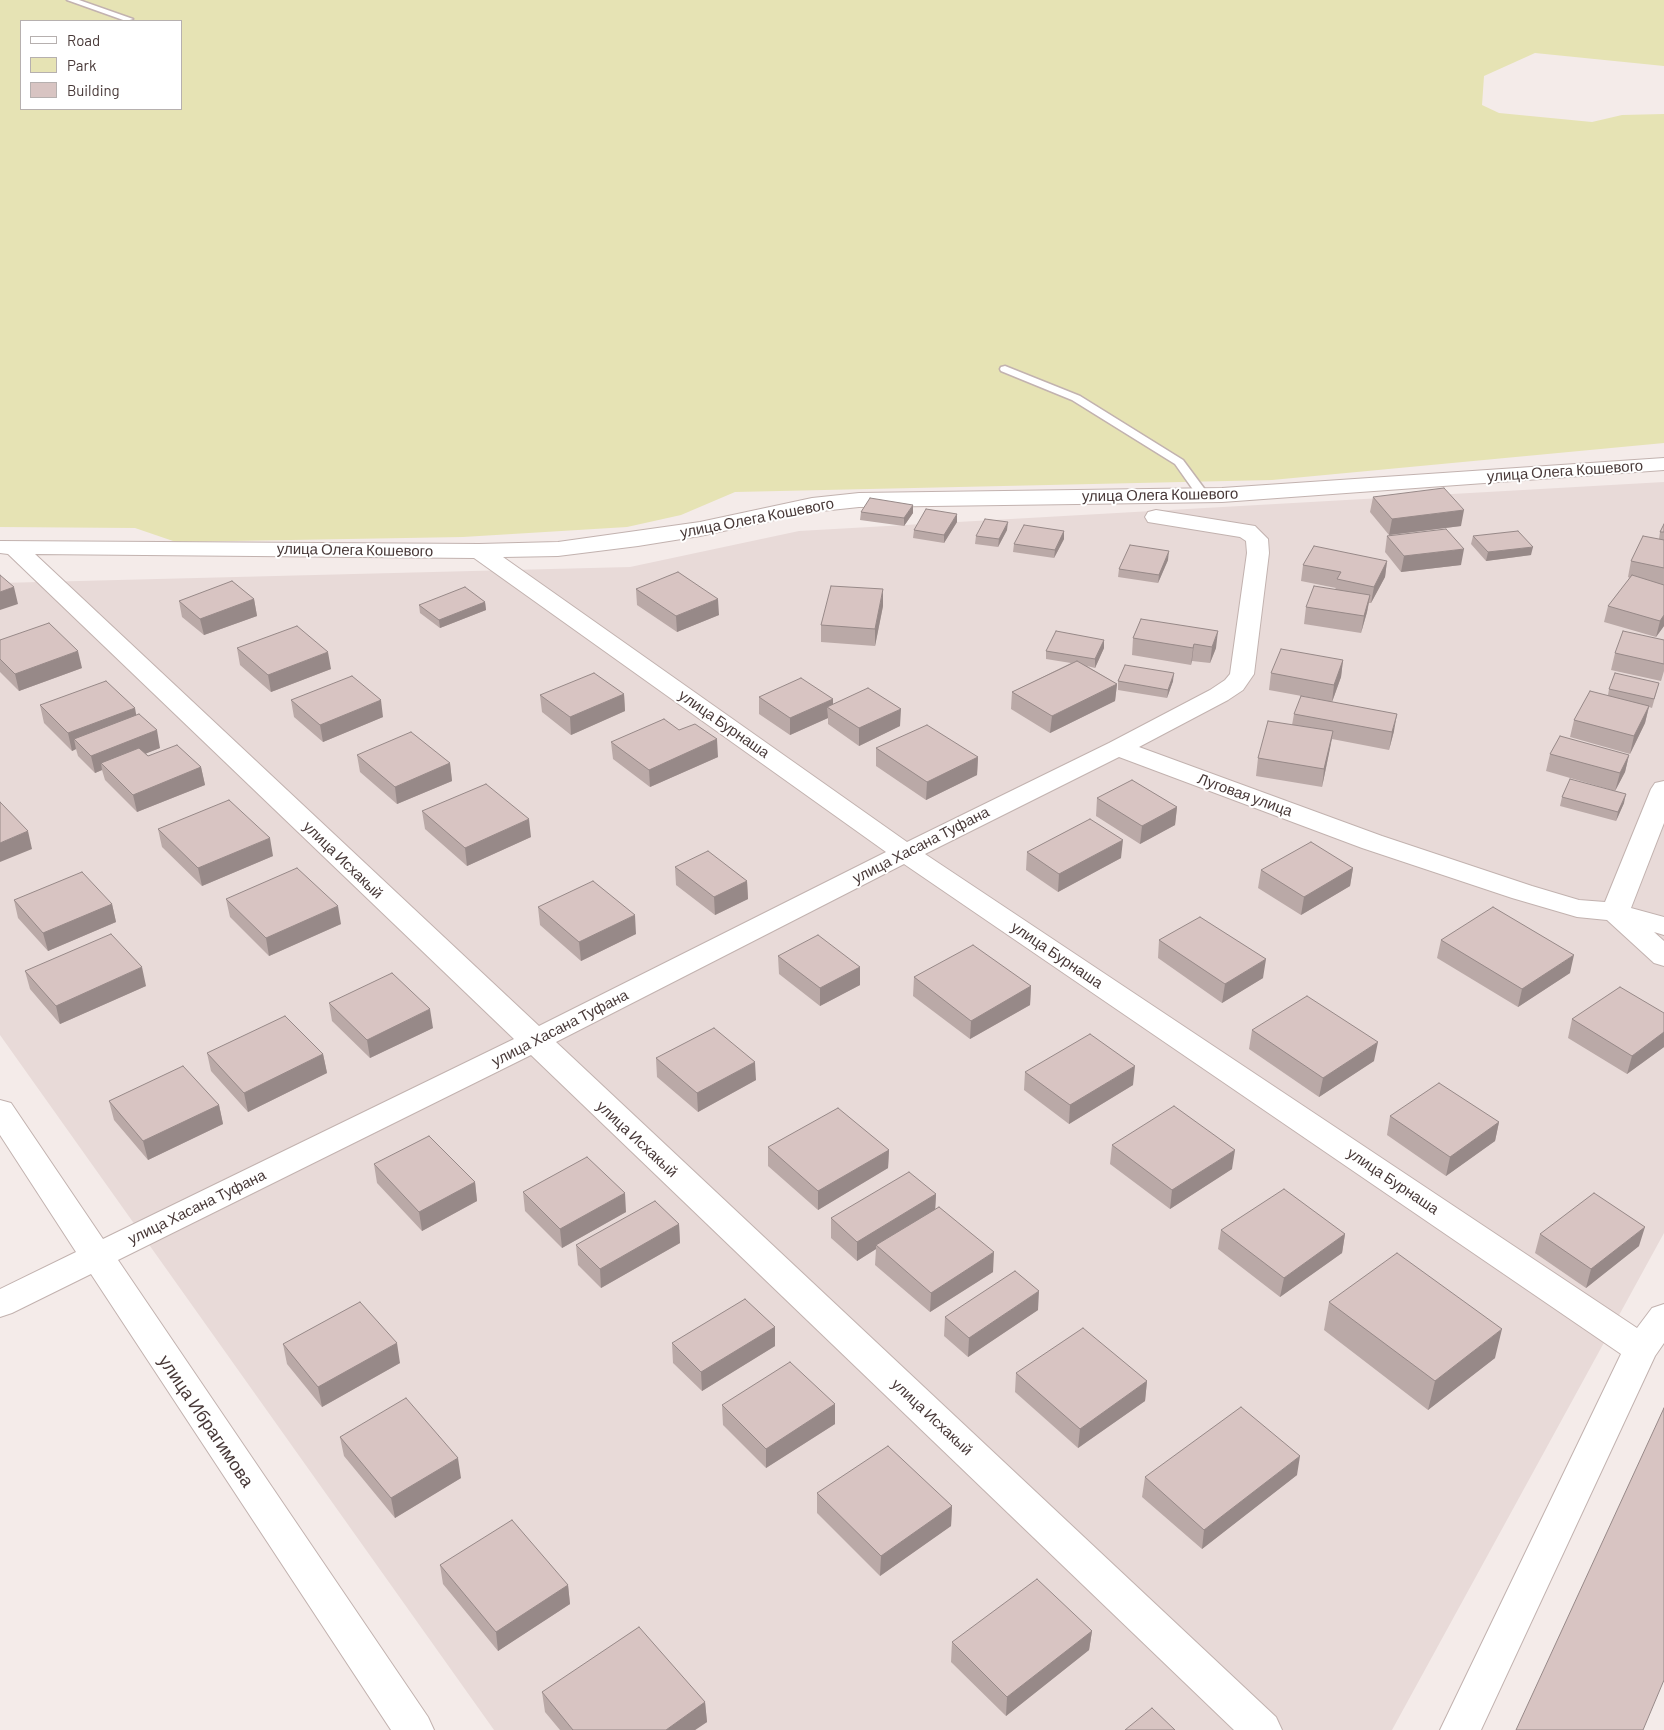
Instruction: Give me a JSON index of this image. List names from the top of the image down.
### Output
{
  "streets": {
    "street": [
      "улица Олега Кошевого",
      "улица Бурнаша",
      "Луговая улица",
      "улица Хасана Туфана",
      "улица Исхакый",
      "улица Ибрагимова"
    ]
  },
  "crossings": [
    ["улица Олега Кошевого", "улица Бурнаша"],
    ["улица Олега Кошевого", "улица Исхакый"],
    ["улица Бурнаша", "улица Хасана Туфана"],
    ["Луговая улица", "улица Хасана Туфана"],
    ["улица Хасана Туфана", "улица Исхакый"],
    ["улица Хасана Туфана", "улица Ибрагимова"]
  ],
  "legend": ["Road", "Park", "Building"]
}
